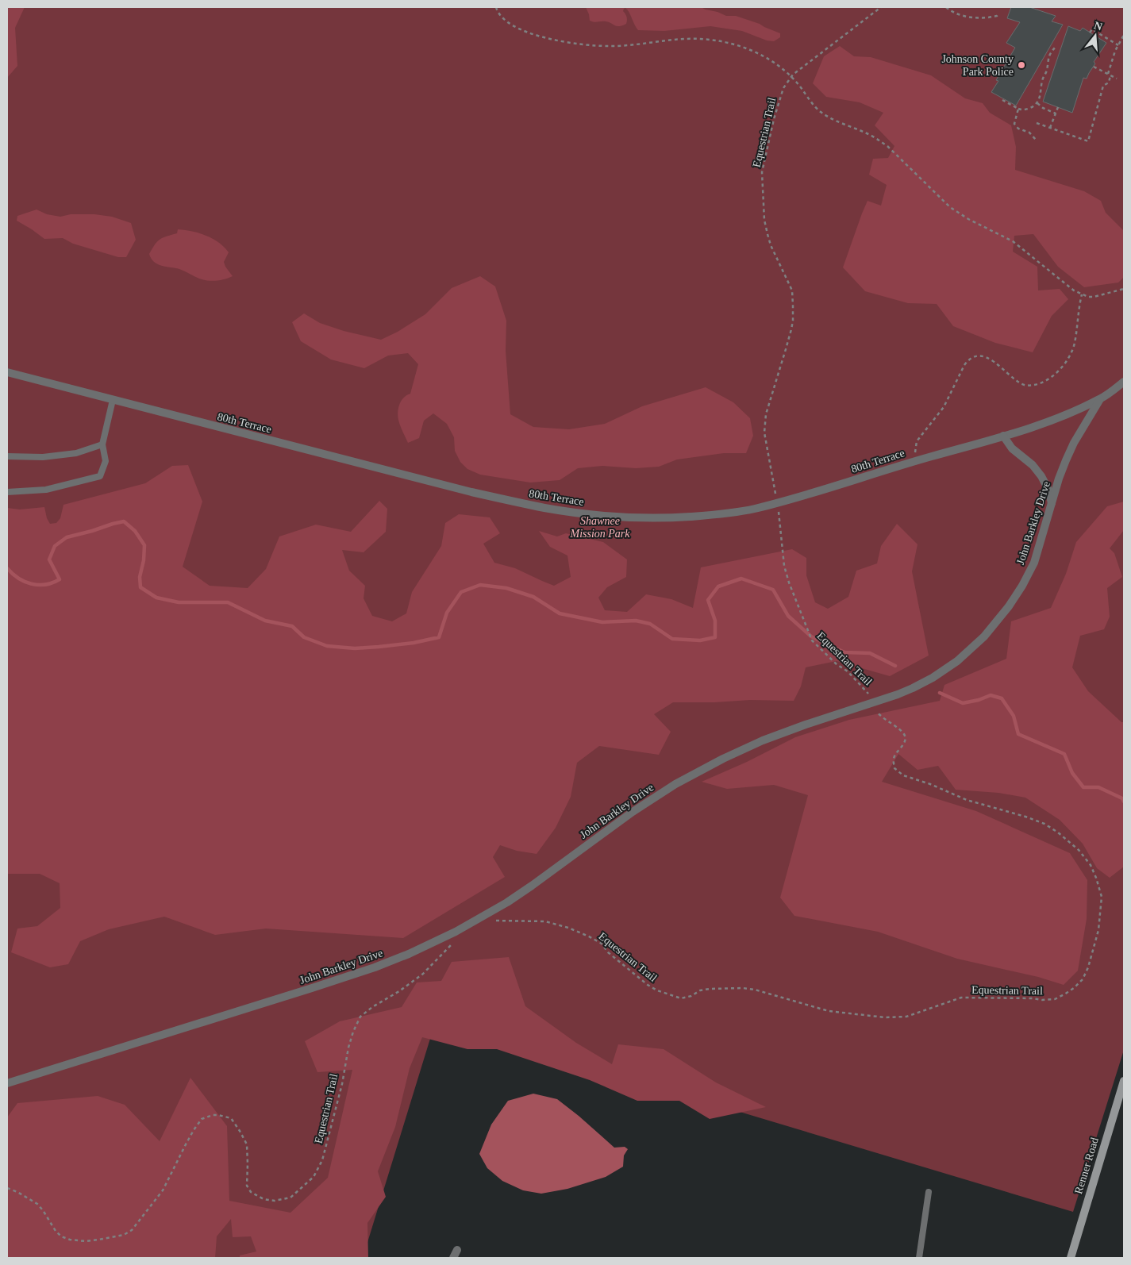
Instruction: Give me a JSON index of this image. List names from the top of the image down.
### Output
{
  "streets": {
    "main road": ["Renner Road"],
    "street": ["80th Terrace", "John Barkley Drive"],
    "path": ["Equestrian Trail"]
  },
  "crossings": [
    ["Equestrian Trail", "80th Terrace"],
    ["Equestrian Trail", "John Barkley Drive"],
    ["80th Terrace", "John Barkley Drive"]
  ],
  "parks": ["Shawnee Mission Park"],
  "places": ["Johnson County Park Police"],
  "north": "top"
}
